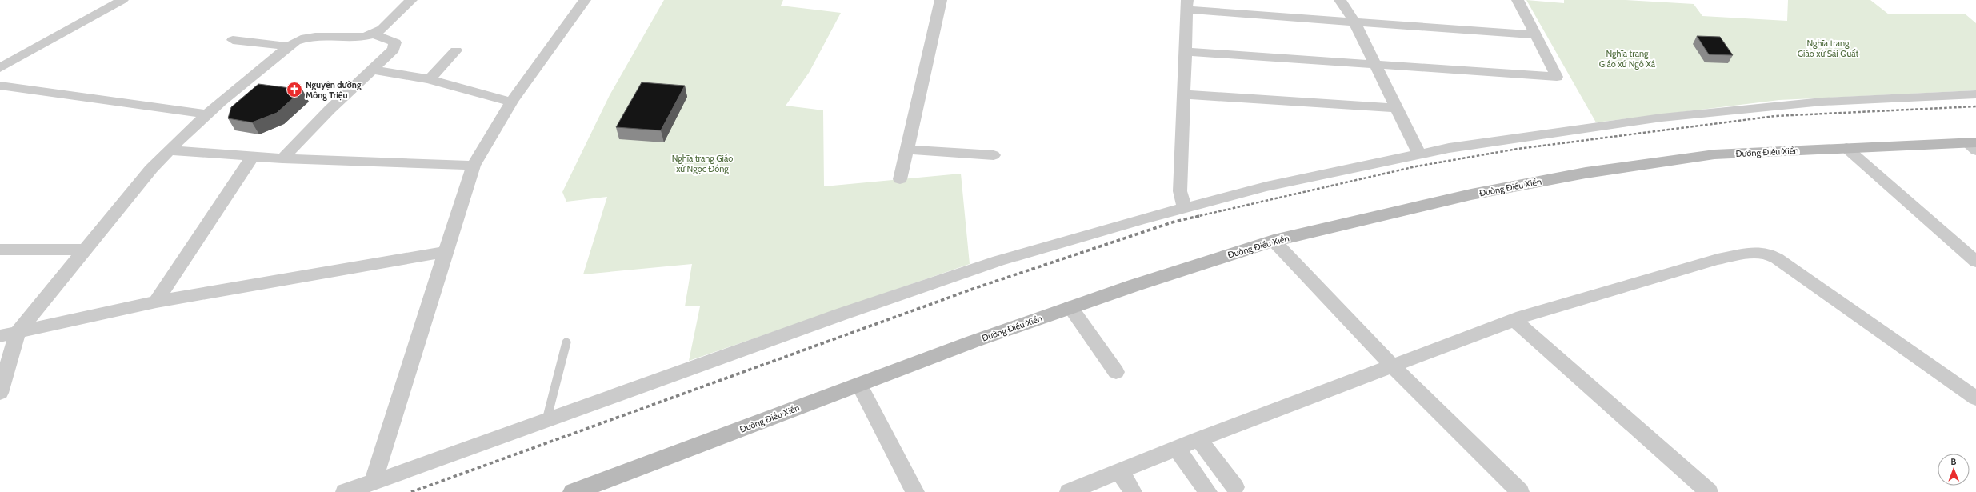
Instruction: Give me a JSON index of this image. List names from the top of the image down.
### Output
{
  "streets": {
    "street": ["Đường Điều Xiển"]
  },
  "parks": ["Nghĩa trang Giáo xứ Sài Quất", "Nghĩa trang Giáo xứ Ngô Xá", "Nghĩa trang Giáo xứ Ngọc Đồng"],
  "places": {
    "church": ["Nguyện đường Mông Triệu"]
  },
  "north": "top"
}
